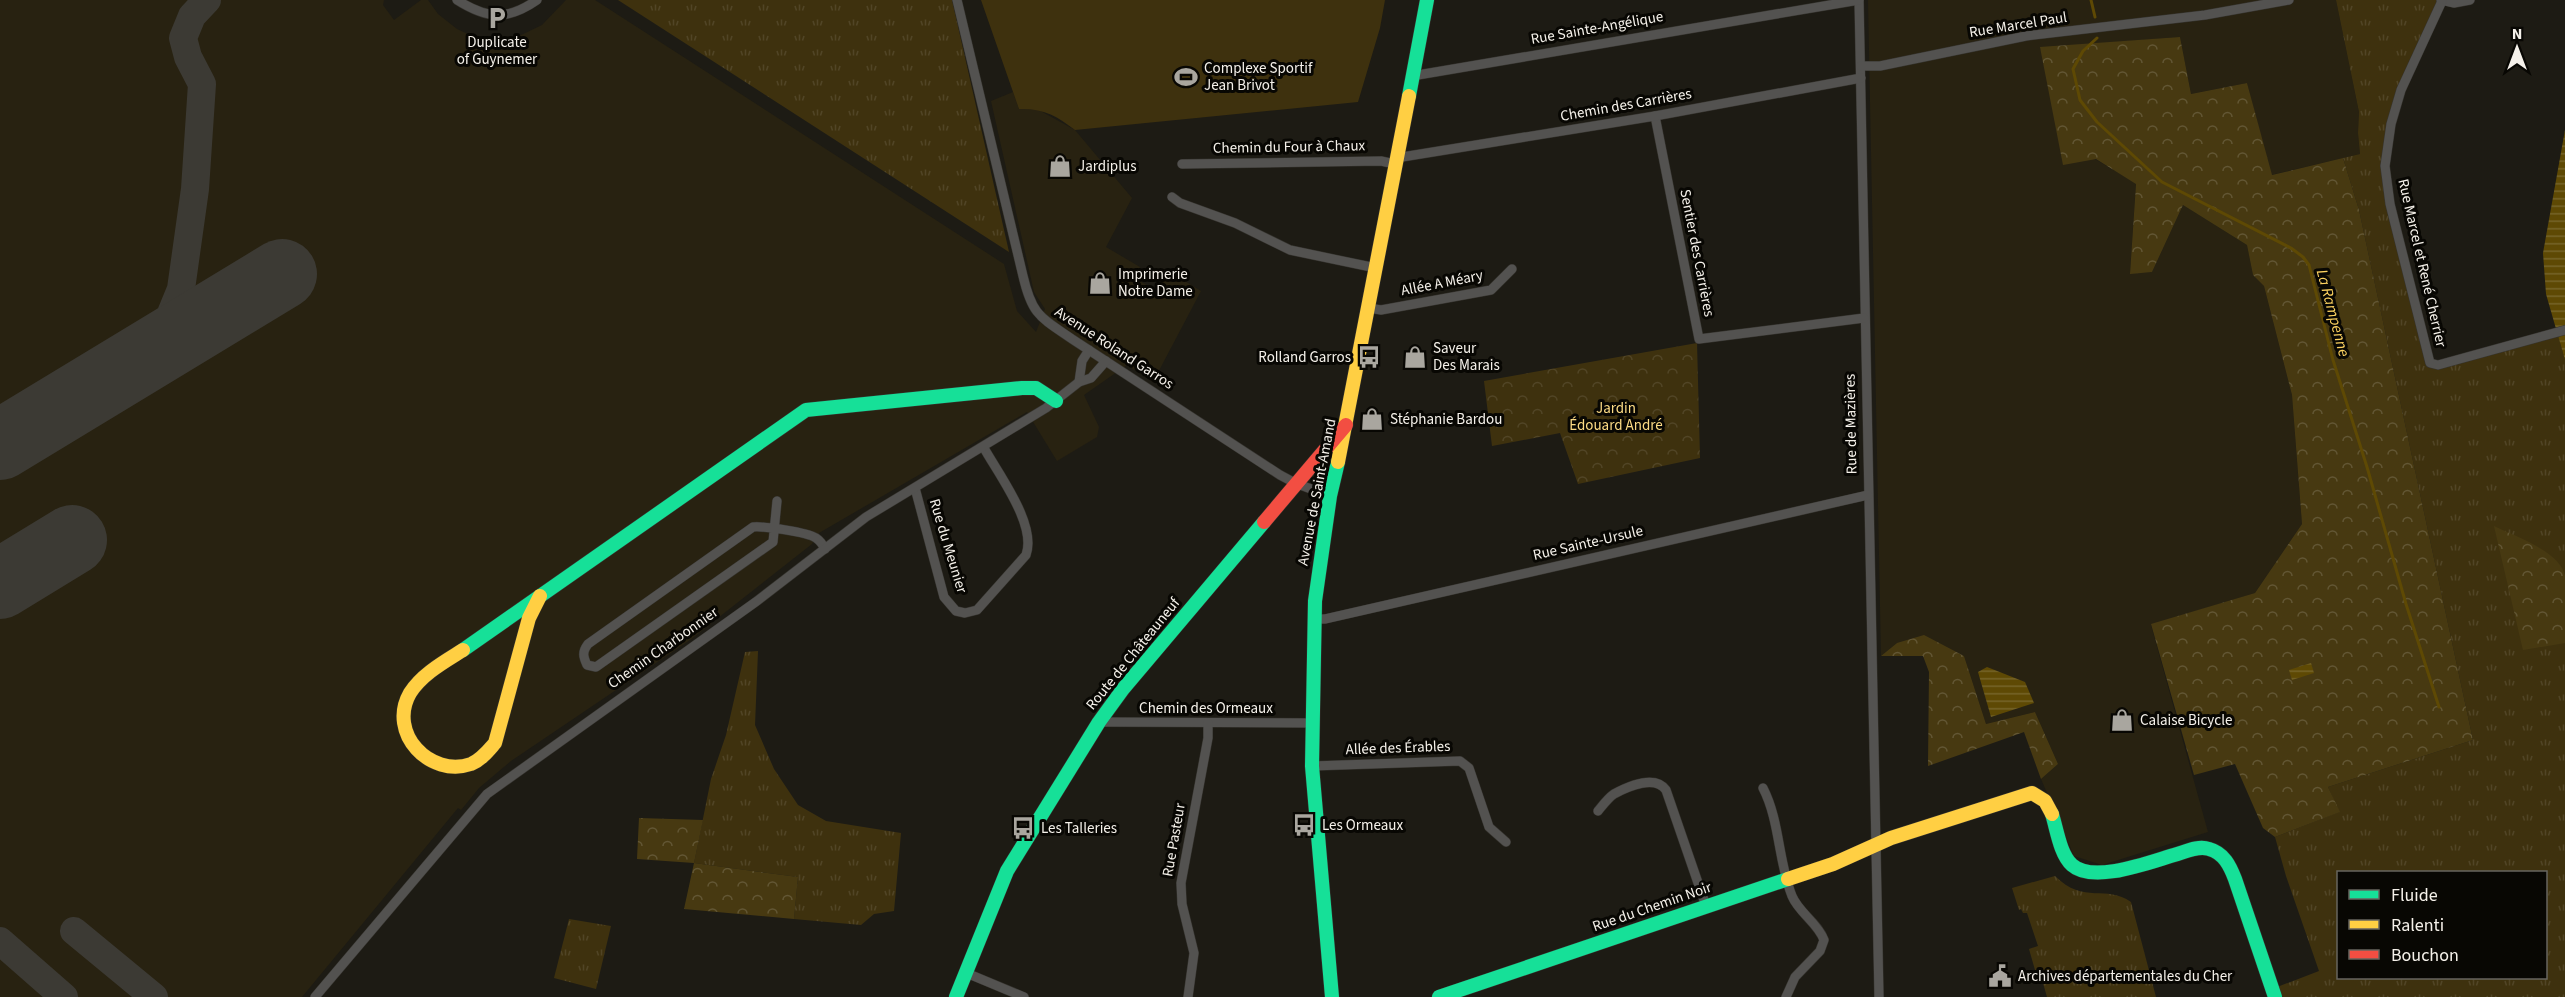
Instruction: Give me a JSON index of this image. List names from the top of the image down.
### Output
{
  "streets": {
    "street": [
      "Rue Marcel Paul",
      "Rue Sainte-Angélique",
      "Chemin des Carrières",
      "Chemin du Four à Chaux",
      "Sentier des Carrières",
      "Rue Marcel et René Cherrier",
      "Allée A Méary",
      "Avenue Roland Garros",
      "Rue de Mazières",
      "Avenue de Saint-Amand",
      "Rue Sainte-Ursule",
      "Rue du Meunier",
      "Chemin Charbonnier",
      "Route de Châteauneuf",
      "Chemin des Ormeaux",
      "Allée des Érables",
      "Rue Pasteur",
      "Rue du Chemin Noir"
    ]
  },
  "crossings": [
    ["Rue Marcel Paul", "Rue de Mazières"],
    ["Rue Sainte-Angélique", "Rue de Mazières"],
    ["Rue Sainte-Angélique", "Avenue de Saint-Amand"],
    ["Chemin des Carrières", "Chemin du Four à Chaux"],
    ["Chemin des Carrières", "Sentier des Carrières"],
    ["Chemin des Carrières", "Rue de Mazières"],
    ["Chemin des Carrières", "Avenue de Saint-Amand"],
    ["Chemin du Four à Chaux", "Avenue de Saint-Amand"],
    ["Sentier des Carrières", "Rue de Mazières"],
    ["Allée A Méary", "Avenue de Saint-Amand"],
    ["Avenue Roland Garros", "Avenue de Saint-Amand"],
    ["Avenue Roland Garros", "Chemin Charbonnier"],
    ["Avenue Roland Garros", "Route de Châteauneuf"],
    ["Rue de Mazières", "Rue Sainte-Ursule"],
    ["Rue de Mazières", "Rue du Chemin Noir"],
    ["Avenue de Saint-Amand", "Rue Sainte-Ursule"],
    ["Avenue de Saint-Amand", "Route de Châteauneuf"],
    ["Avenue de Saint-Amand", "Chemin des Ormeaux"],
    ["Avenue de Saint-Amand", "Allée des Érables"],
    ["Rue du Meunier", "Chemin Charbonnier"],
    ["Route de Châteauneuf", "Chemin des Ormeaux"],
    ["Chemin des Ormeaux", "Rue Pasteur"]
  ],
  "water": ["La Rampenne"],
  "parks": ["Jardin Édouard André"],
  "places": {
    "parking": ["Duplicate of Guynemer"],
    "sports": ["Complexe Sportif Jean Brivot"],
    "shop": [
      "Jardiplus",
      "Imprimerie Notre Dame",
      "Saveur Des Marais",
      "Stéphanie Bardou",
      "Calaise Bicycle"
    ],
    "bus stop": ["Rolland Garros", "Les Ormeaux", "Les Talleries"],
    "public building": ["Archives départementales du Cher"]
  },
  "legend": ["Fluide", "Ralenti", "Bouchon"],
  "north": "top"
}
